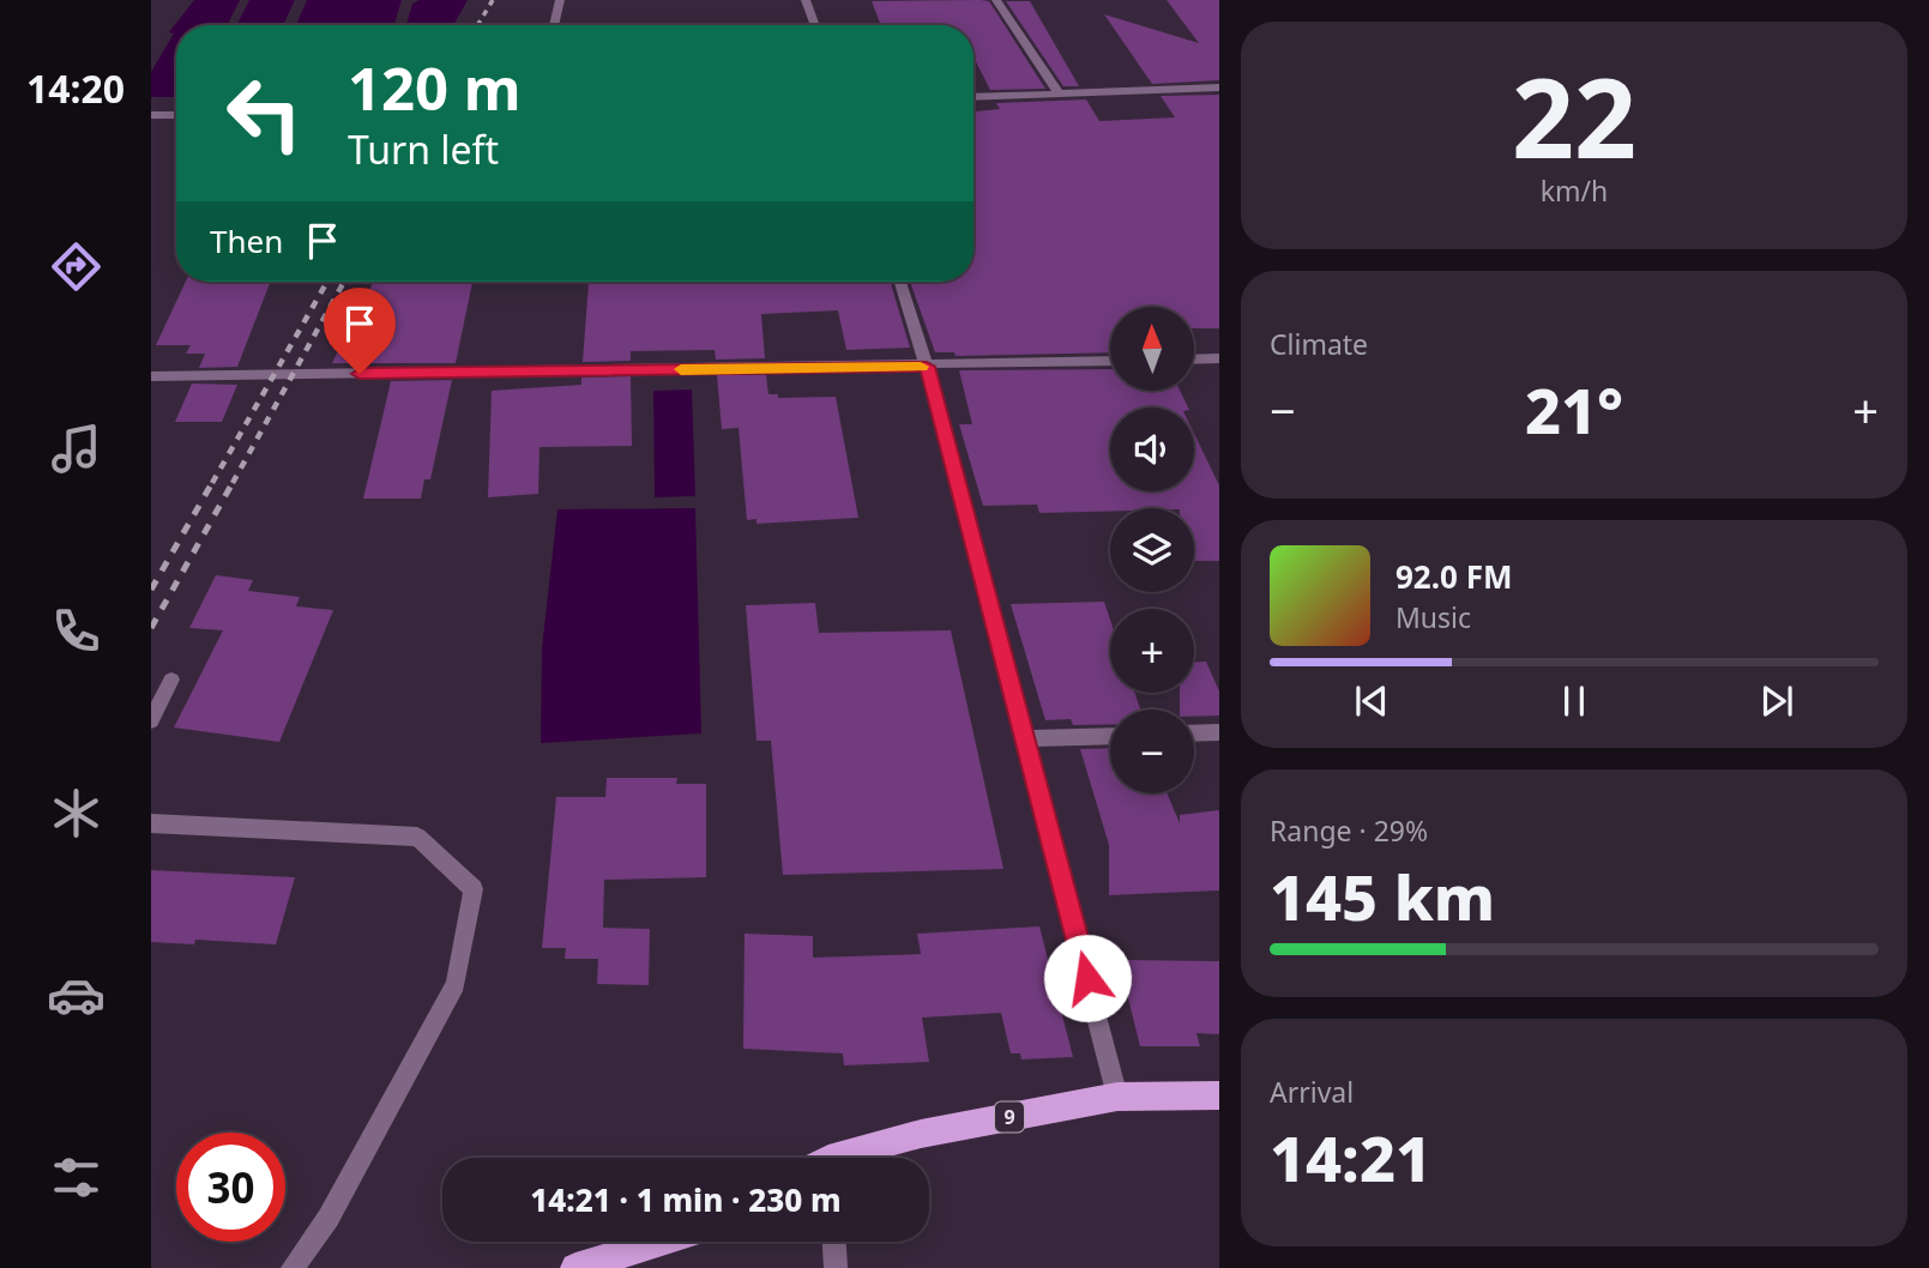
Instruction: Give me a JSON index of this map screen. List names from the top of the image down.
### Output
{
  "streets": {
    "main road": ["9"]
  },
  "north": "top",
  "page": {
    "tabs": "14:20",
    "tile": [
      ["22", "km/h"],
      "Climate",
      ["Range · 29%", "145 km"],
      ["Arrival", "14:21"]
    ],
    "turn": ["120 m", "Turn left"],
    "then": "Then",
    "map_buttons": ["+", "−"],
    "heat": ["−", "21°", "+"],
    "song": ["92.0 FM", "Music"],
    "limit": "30",
    "trip": "14:21 · 1 min · 230 m"
  }
}
